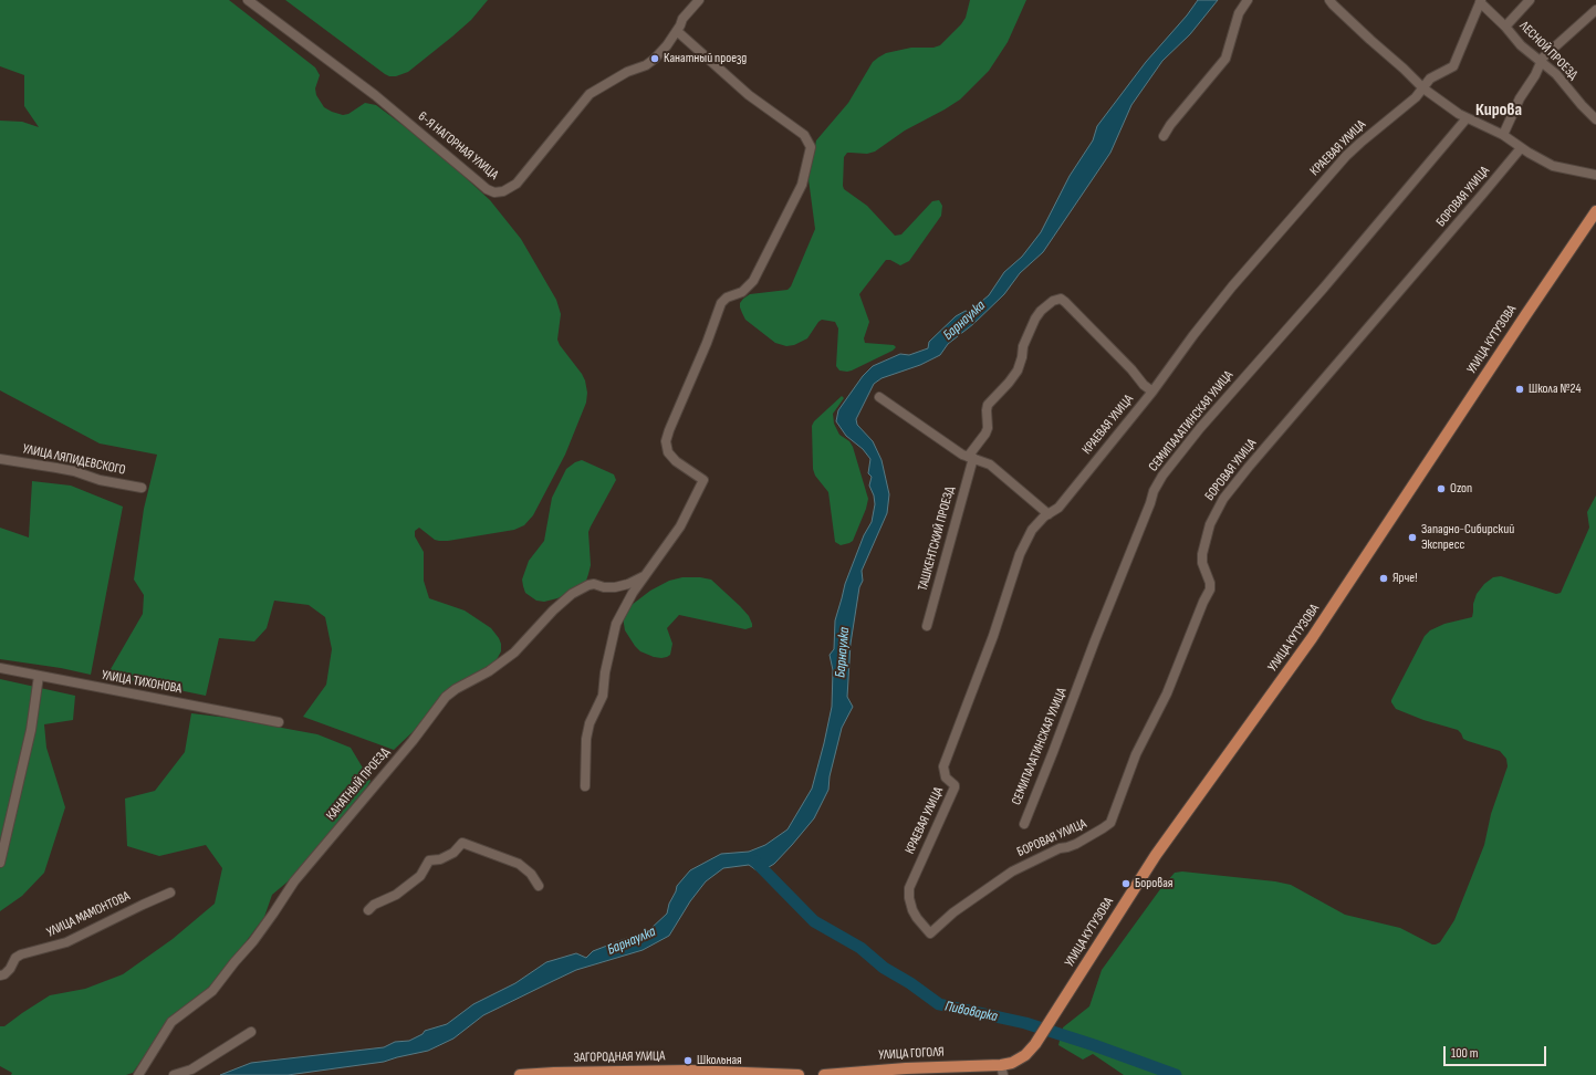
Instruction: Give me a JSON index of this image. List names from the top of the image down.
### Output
{
  "streets": {
    "main road": ["УЛИЦА КУТУЗОВА", "УЛИЦА ГОГОЛЯ", "ЗАГОРОДНАЯ УЛИЦА"],
    "street": [
      "ЛЕСНОЙ ПРОЕЗД",
      "6-Я НАГОРНАЯ УЛИЦА",
      "КРАЕВАЯ УЛИЦА",
      "БОРОВАЯ УЛИЦА",
      "СЕМИПАЛАТИНСКАЯ УЛИЦА",
      "УЛИЦА ЛЯПИДЕВСКОГО",
      "ТАШКЕНТСКИЙ ПРОЕЗД",
      "УЛИЦА ТИХОНОВА",
      "КАНАТНЫЙ ПРОЕЗД",
      "УЛИЦА МАМОНТОВА"
    ]
  },
  "crossings": [
    ["ЛЕСНОЙ ПРОЕЗД", "КРАЕВАЯ УЛИЦА"],
    ["6-Я НАГОРНАЯ УЛИЦА", "КАНАТНЫЙ ПРОЕЗД"],
    ["КРАЕВАЯ УЛИЦА", "БОРОВАЯ УЛИЦА"],
    ["КРАЕВАЯ УЛИЦА", "ТАШКЕНТСКИЙ ПРОЕЗД"],
    ["УЛИЦА КУТУЗОВА", "УЛИЦА ГОГОЛЯ"]
  ],
  "districts": ["Кирова"],
  "water": ["Барнаулка", "Пивоварка"],
  "places": [
    "Канатный проезд",
    "Школа №24",
    "Ozon",
    "Западно-Сибирский Экспресс",
    "Ярче!",
    "Боровая",
    "Школьная"
  ],
  "scale_bar": "100 m"
}
